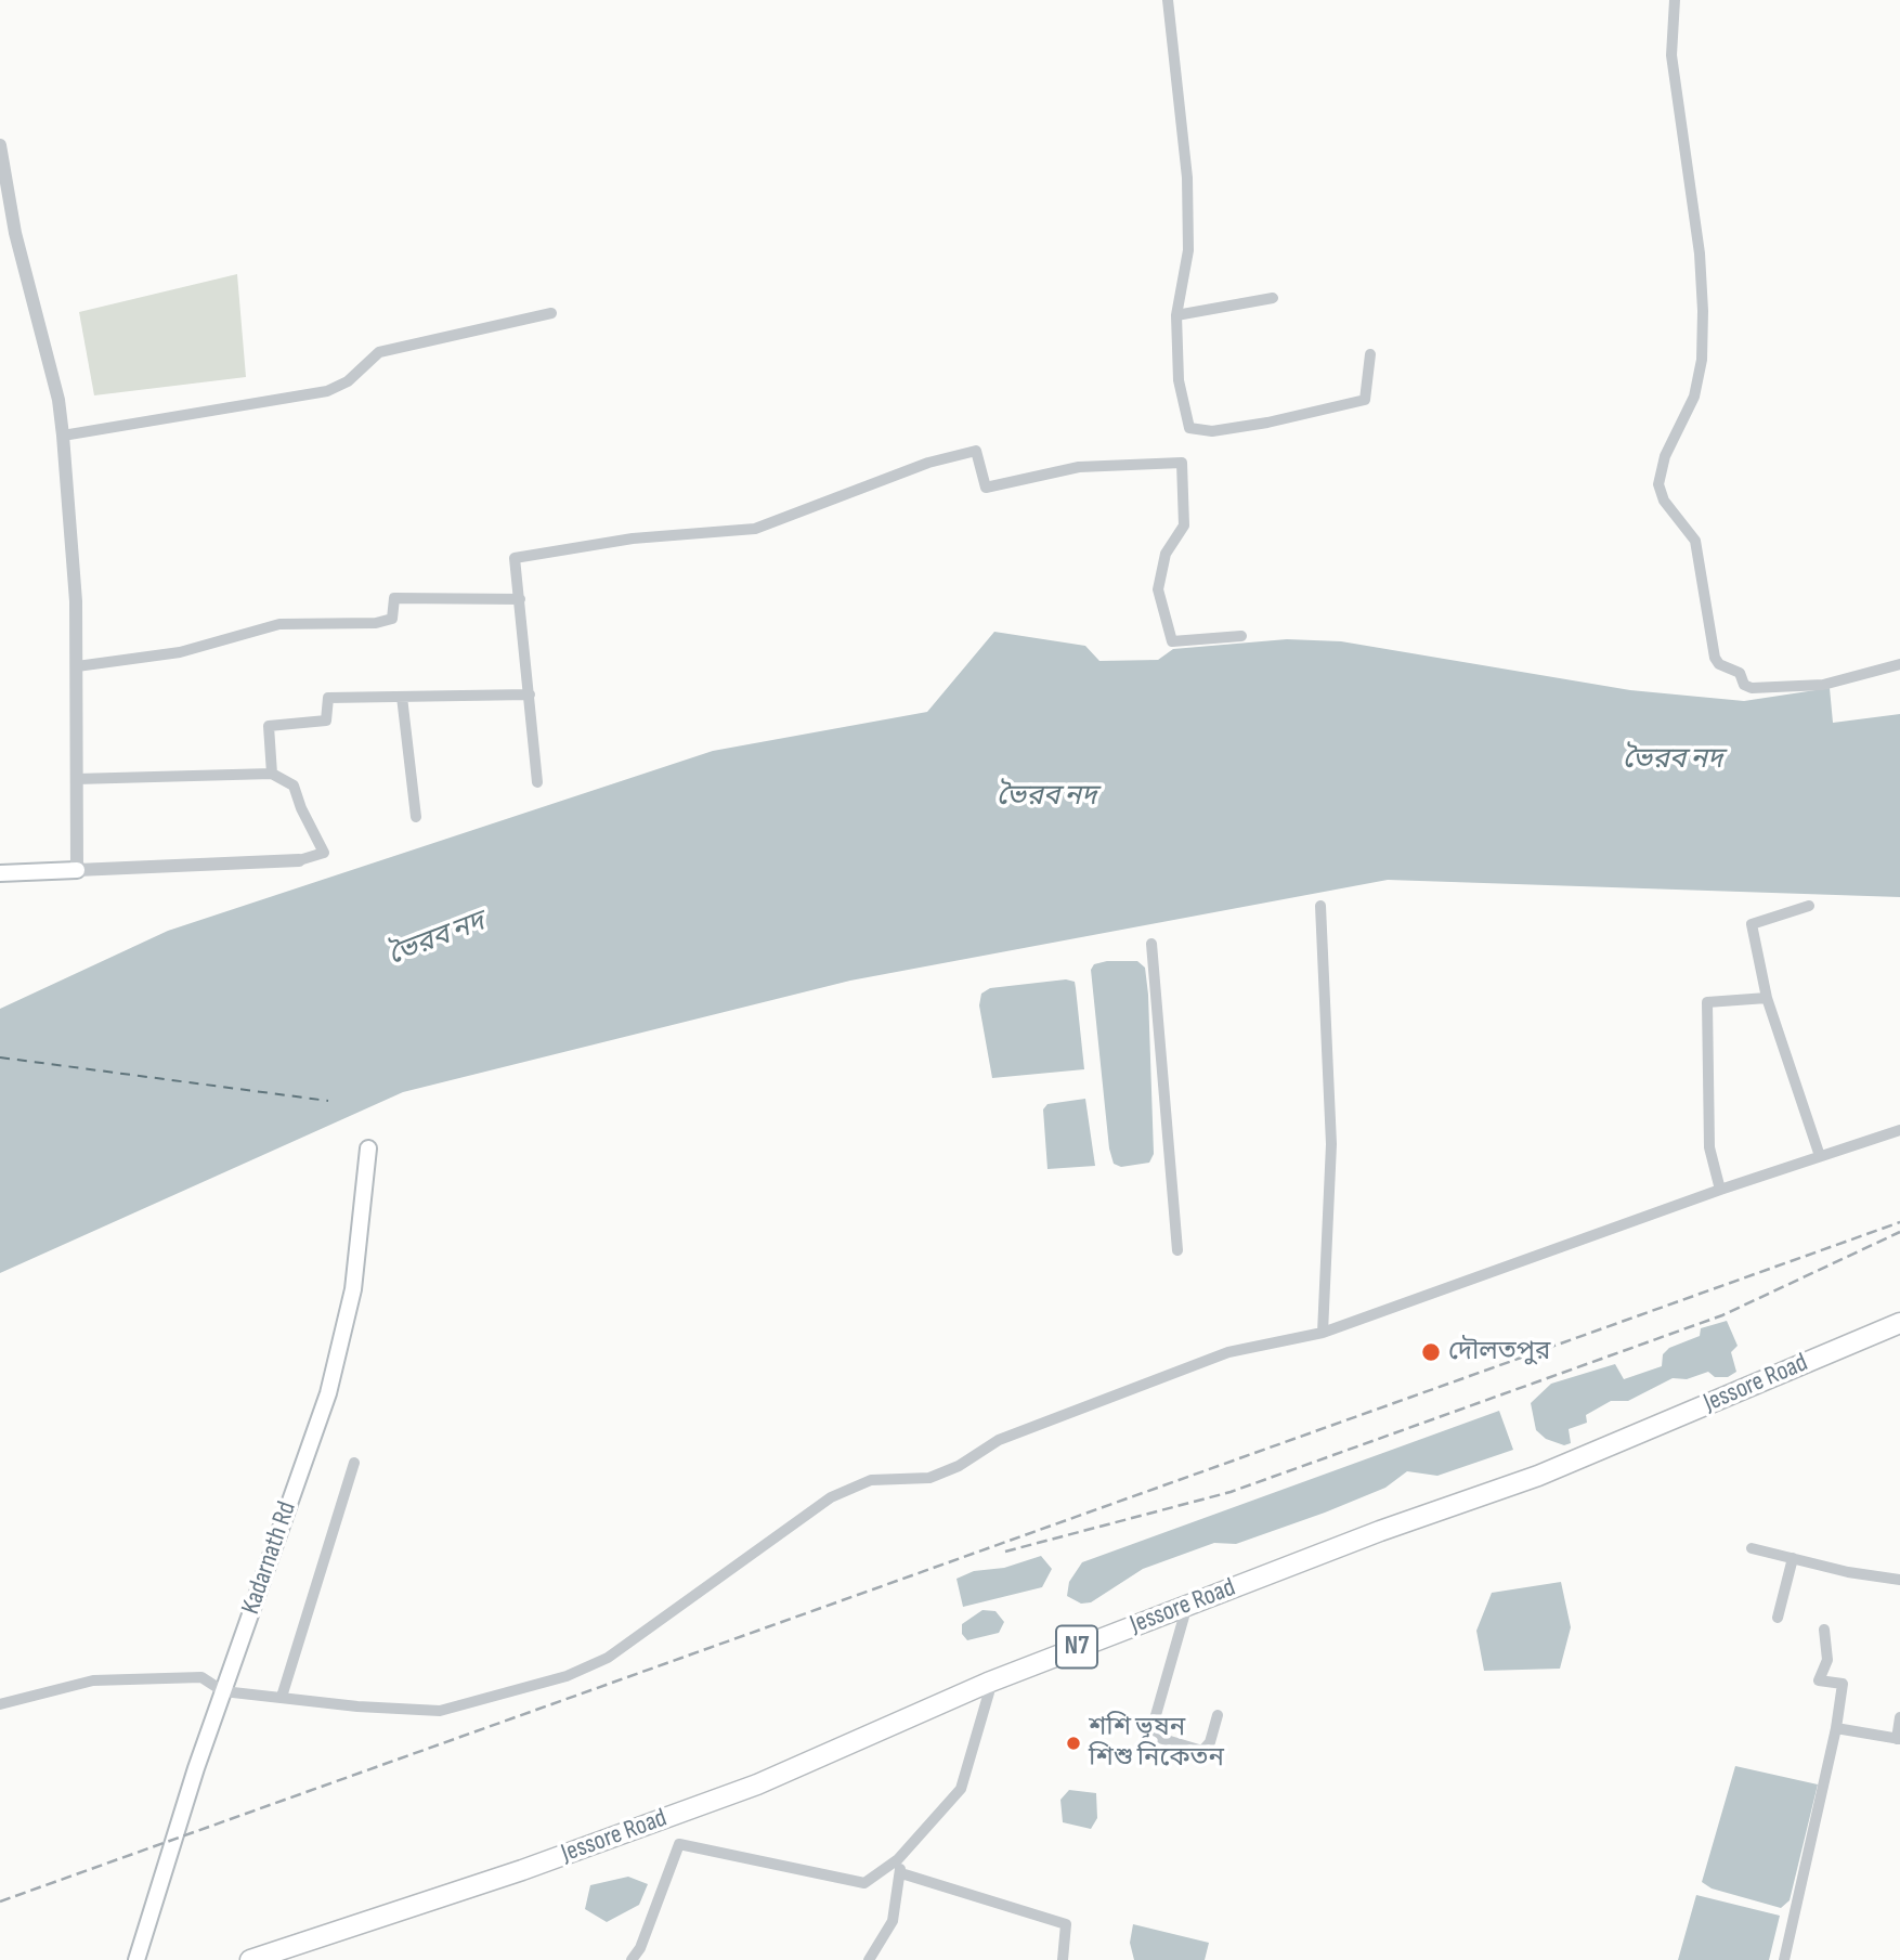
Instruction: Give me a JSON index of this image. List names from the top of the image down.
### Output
{
  "streets": {
    "highway": ["Jessore Road", "N7"],
    "main road": ["Kadarnath Rd"]
  },
  "water": ["ভৈরব নদ"],
  "places": ["দৌলতপুর", "শশি ভূষন শিশু নিকেতন"]
}
